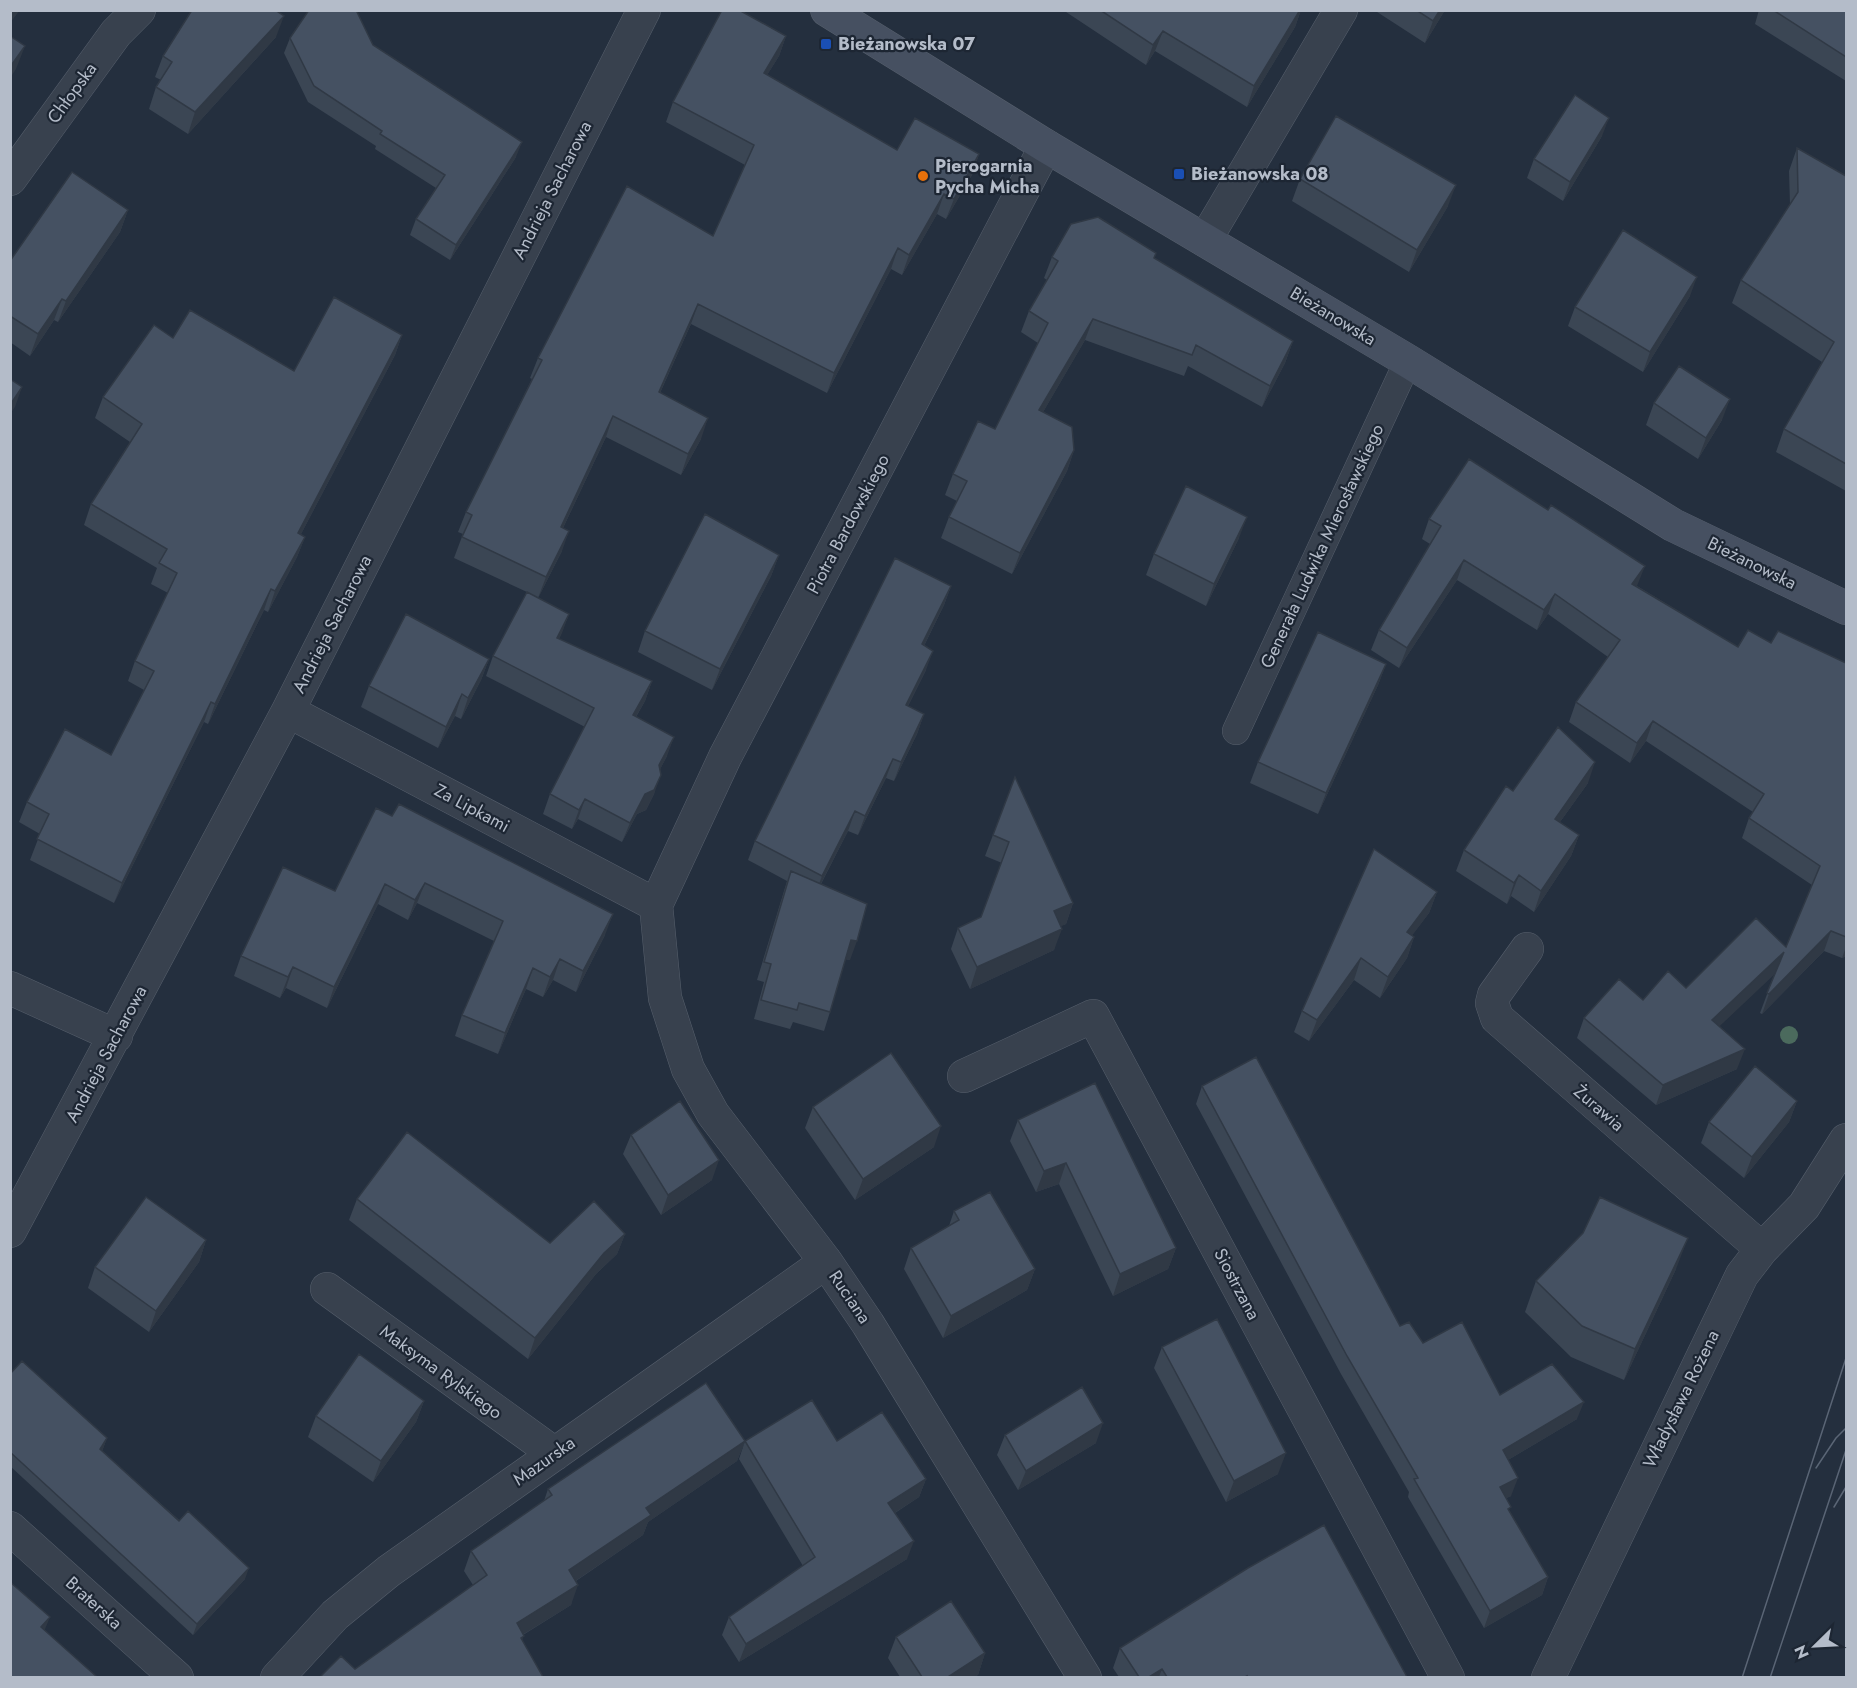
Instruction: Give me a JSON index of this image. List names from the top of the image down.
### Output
{
  "streets": {
    "street": [
      "Chłopska",
      "Andrieja Sacharowa",
      "Bieżanowska",
      "Piotra Bardowskiego",
      "Za Lipkami",
      "Żurawia",
      "Siostrzana",
      "Ruciana",
      "Maksyma Rylskiego",
      "Władysława Rożena",
      "Mazurska",
      "Braterska"
    ],
    "lane": ["Generała Ludwika Mierosławskiego"]
  },
  "crossings": [
    ["Andrieja Sacharowa", "Za Lipkami"],
    ["Bieżanowska", "Piotra Bardowskiego"],
    ["Bieżanowska", "Generała Ludwika Mierosławskiego"],
    ["Piotra Bardowskiego", "Za Lipkami"],
    ["Piotra Bardowskiego", "Ruciana"],
    ["Za Lipkami", "Ruciana"],
    ["Żurawia", "Władysława Rożena"],
    ["Ruciana", "Mazurska"],
    ["Maksyma Rylskiego", "Mazurska"]
  ],
  "places": {
    "transit": ["Bieżanowska 07", "Bieżanowska 08"],
    "other": ["Pierogarnia Pycha Micha"]
  },
  "north": "bottom left"
}
